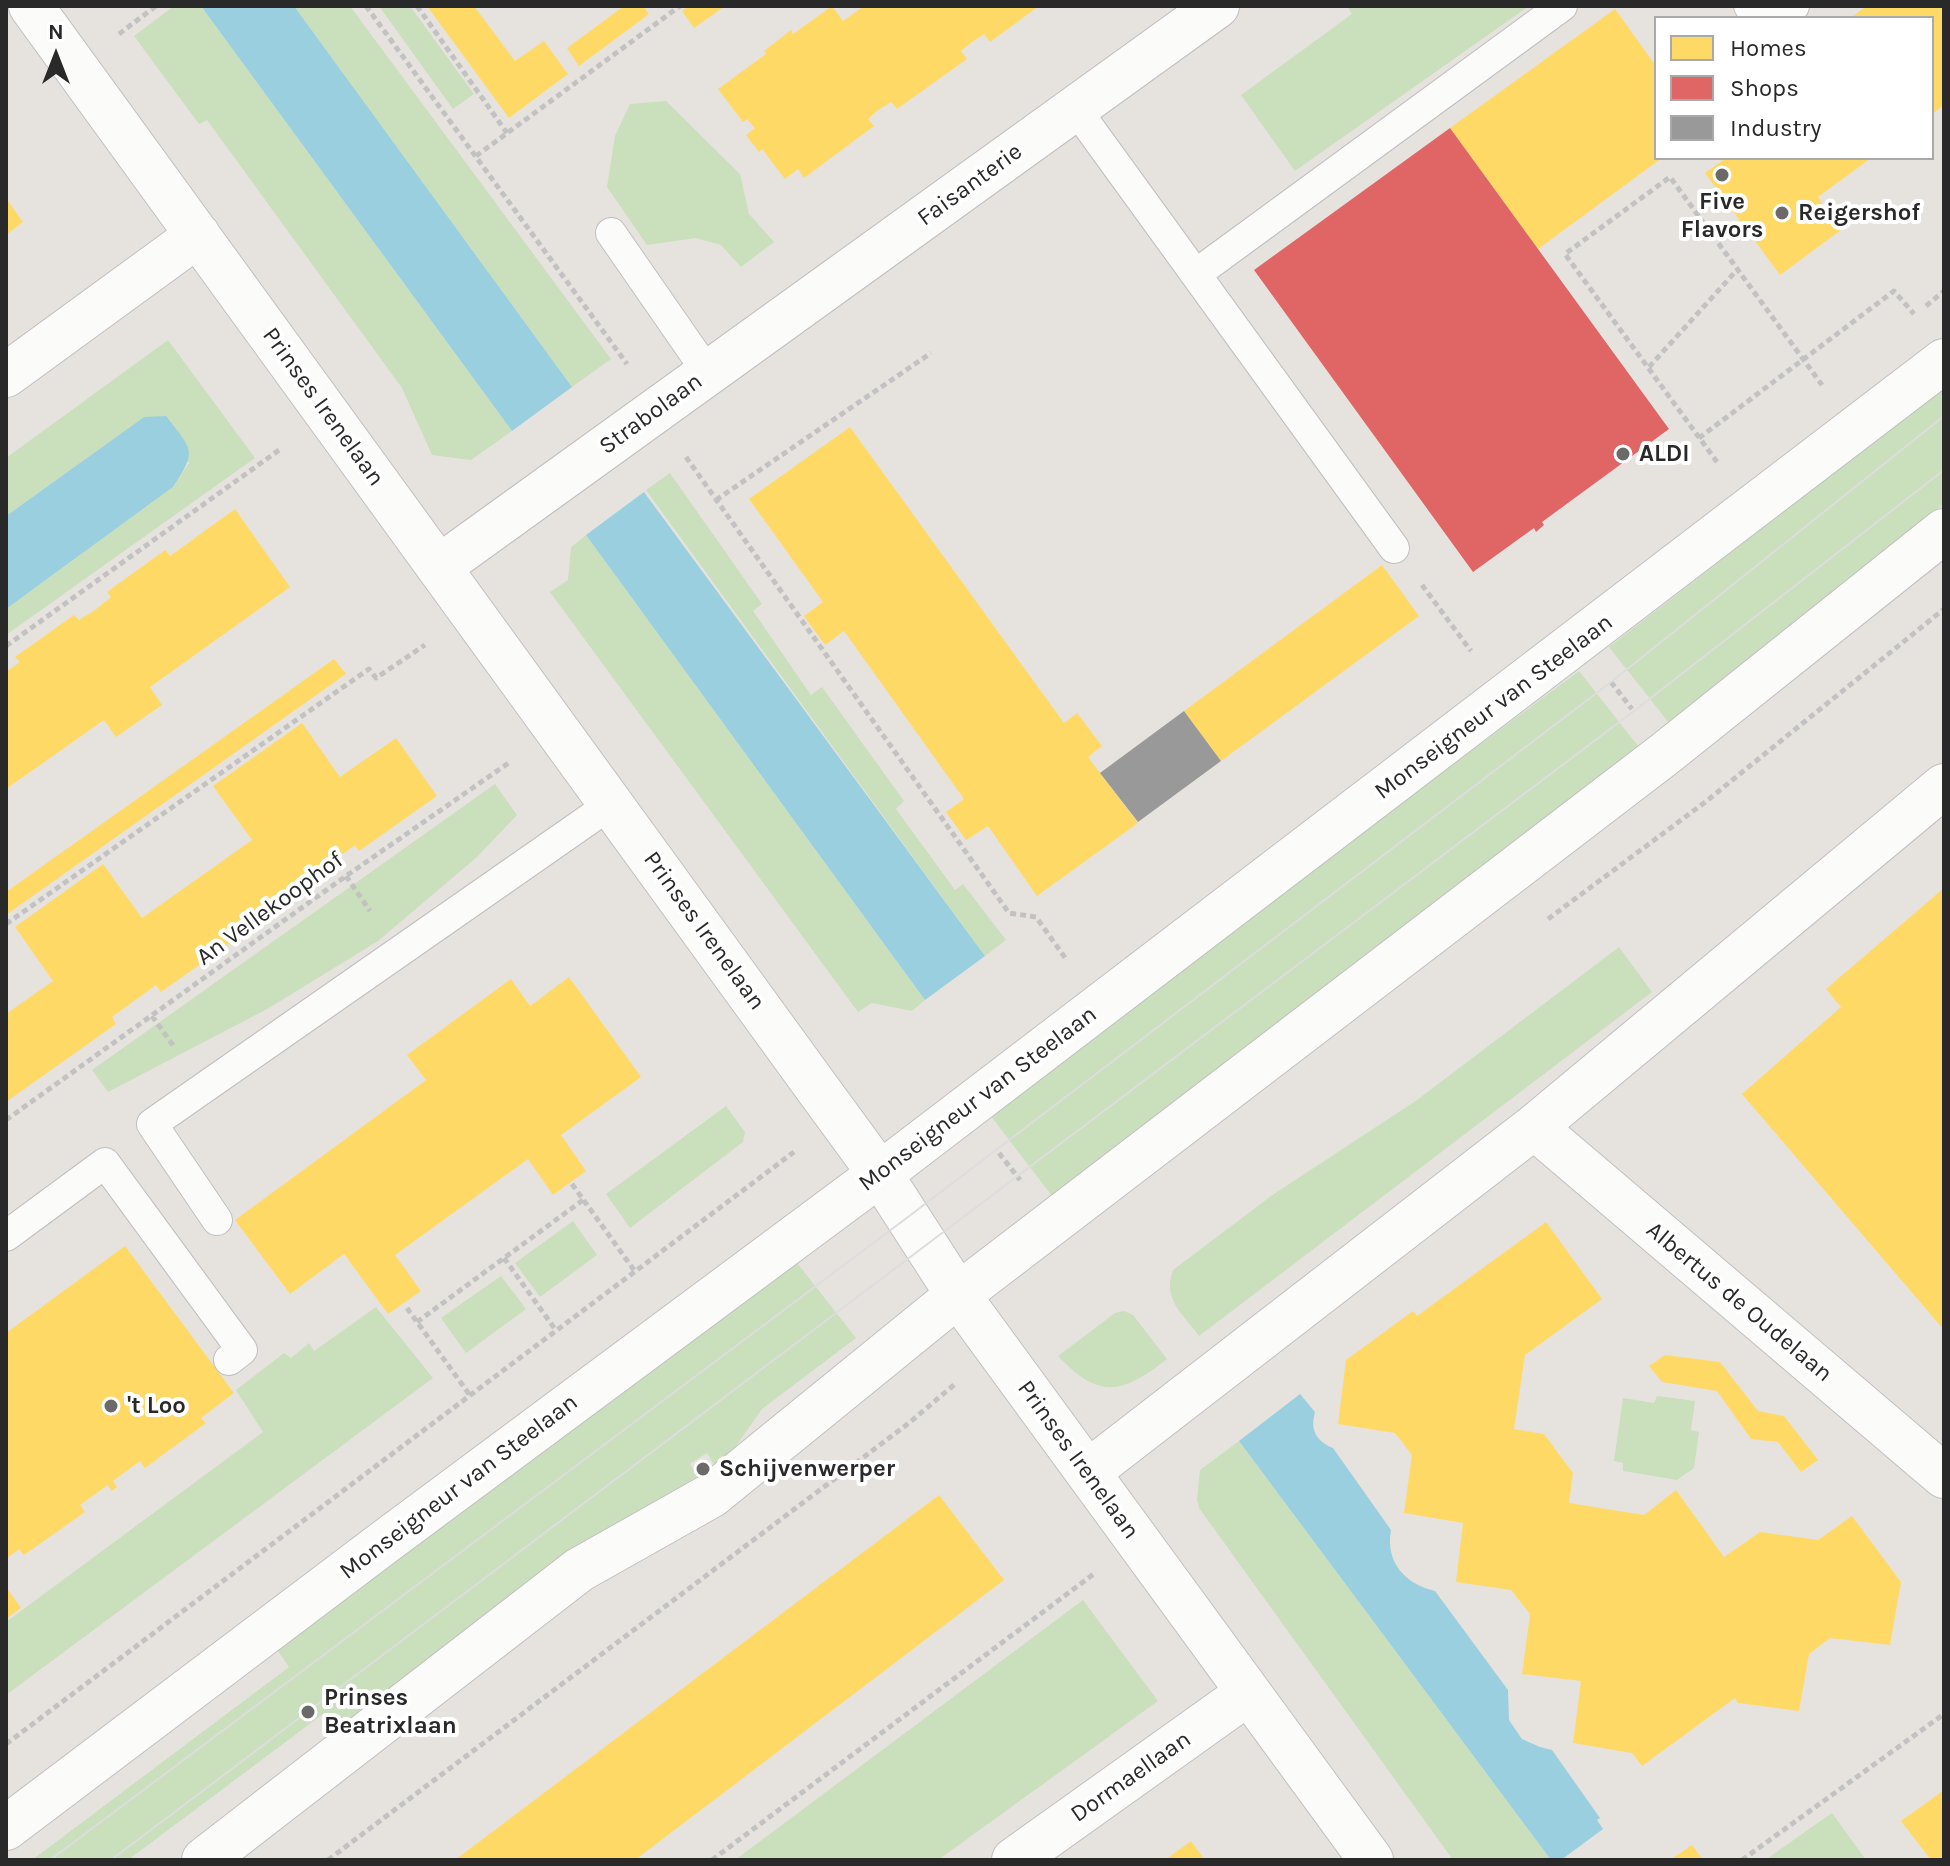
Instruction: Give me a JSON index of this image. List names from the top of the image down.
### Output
{
  "streets": {
    "street": [
      "Faisanterie",
      "Prinses Irenelaan",
      "Strabolaan",
      "Monseigneur van Steelaan",
      "Albertus de Oudelaan",
      "Dormaellaan"
    ],
    "path": ["An Vellekoophof"]
  },
  "crossings": [
    ["Faisanterie", "Strabolaan"],
    ["Prinses Irenelaan", "Strabolaan"],
    ["Prinses Irenelaan", "Monseigneur van Steelaan"],
    ["Prinses Irenelaan", "An Vellekoophof"],
    ["Prinses Irenelaan", "Dormaellaan"]
  ],
  "places": [
    "Five Flavors",
    "Reigershof",
    "ALDI",
    "'t Loo",
    "Schijvenwerper",
    "Prinses Beatrixlaan"
  ],
  "legend": ["Homes", "Shops", "Industry"],
  "north": "top"
}
